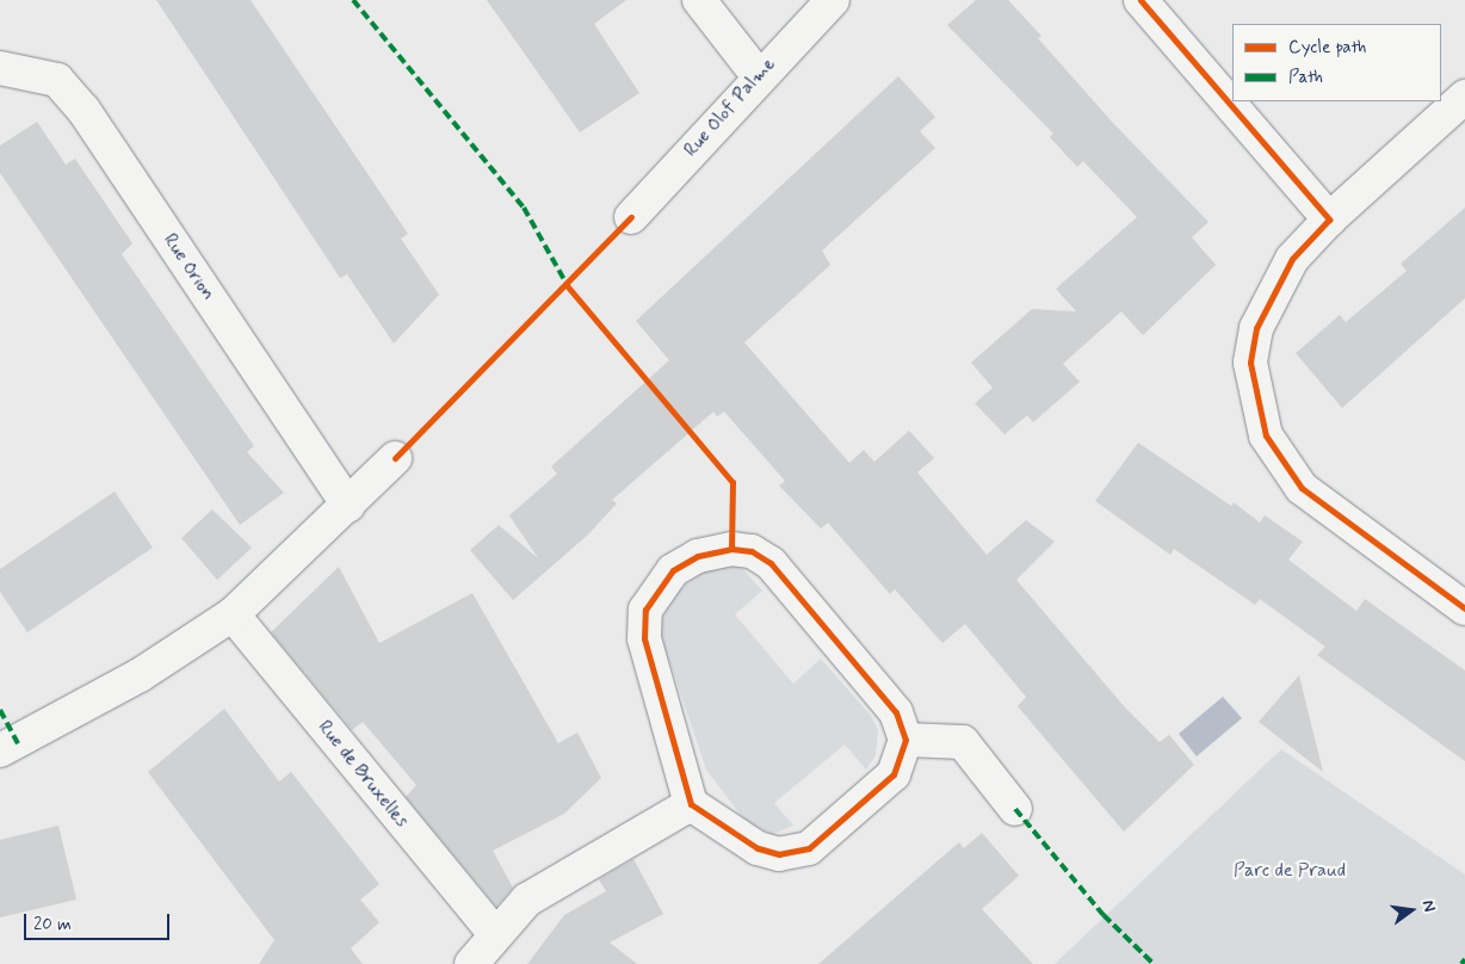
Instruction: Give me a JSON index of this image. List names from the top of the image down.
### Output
{
  "streets": {
    "street": ["Rue Olof Palme", "Rue Orion", "Rue de Bruxelles"]
  },
  "parks": ["Parc de Praud"],
  "legend": ["Cycle path", "Path"],
  "scale_bar": "20 m",
  "north": "right"
}
